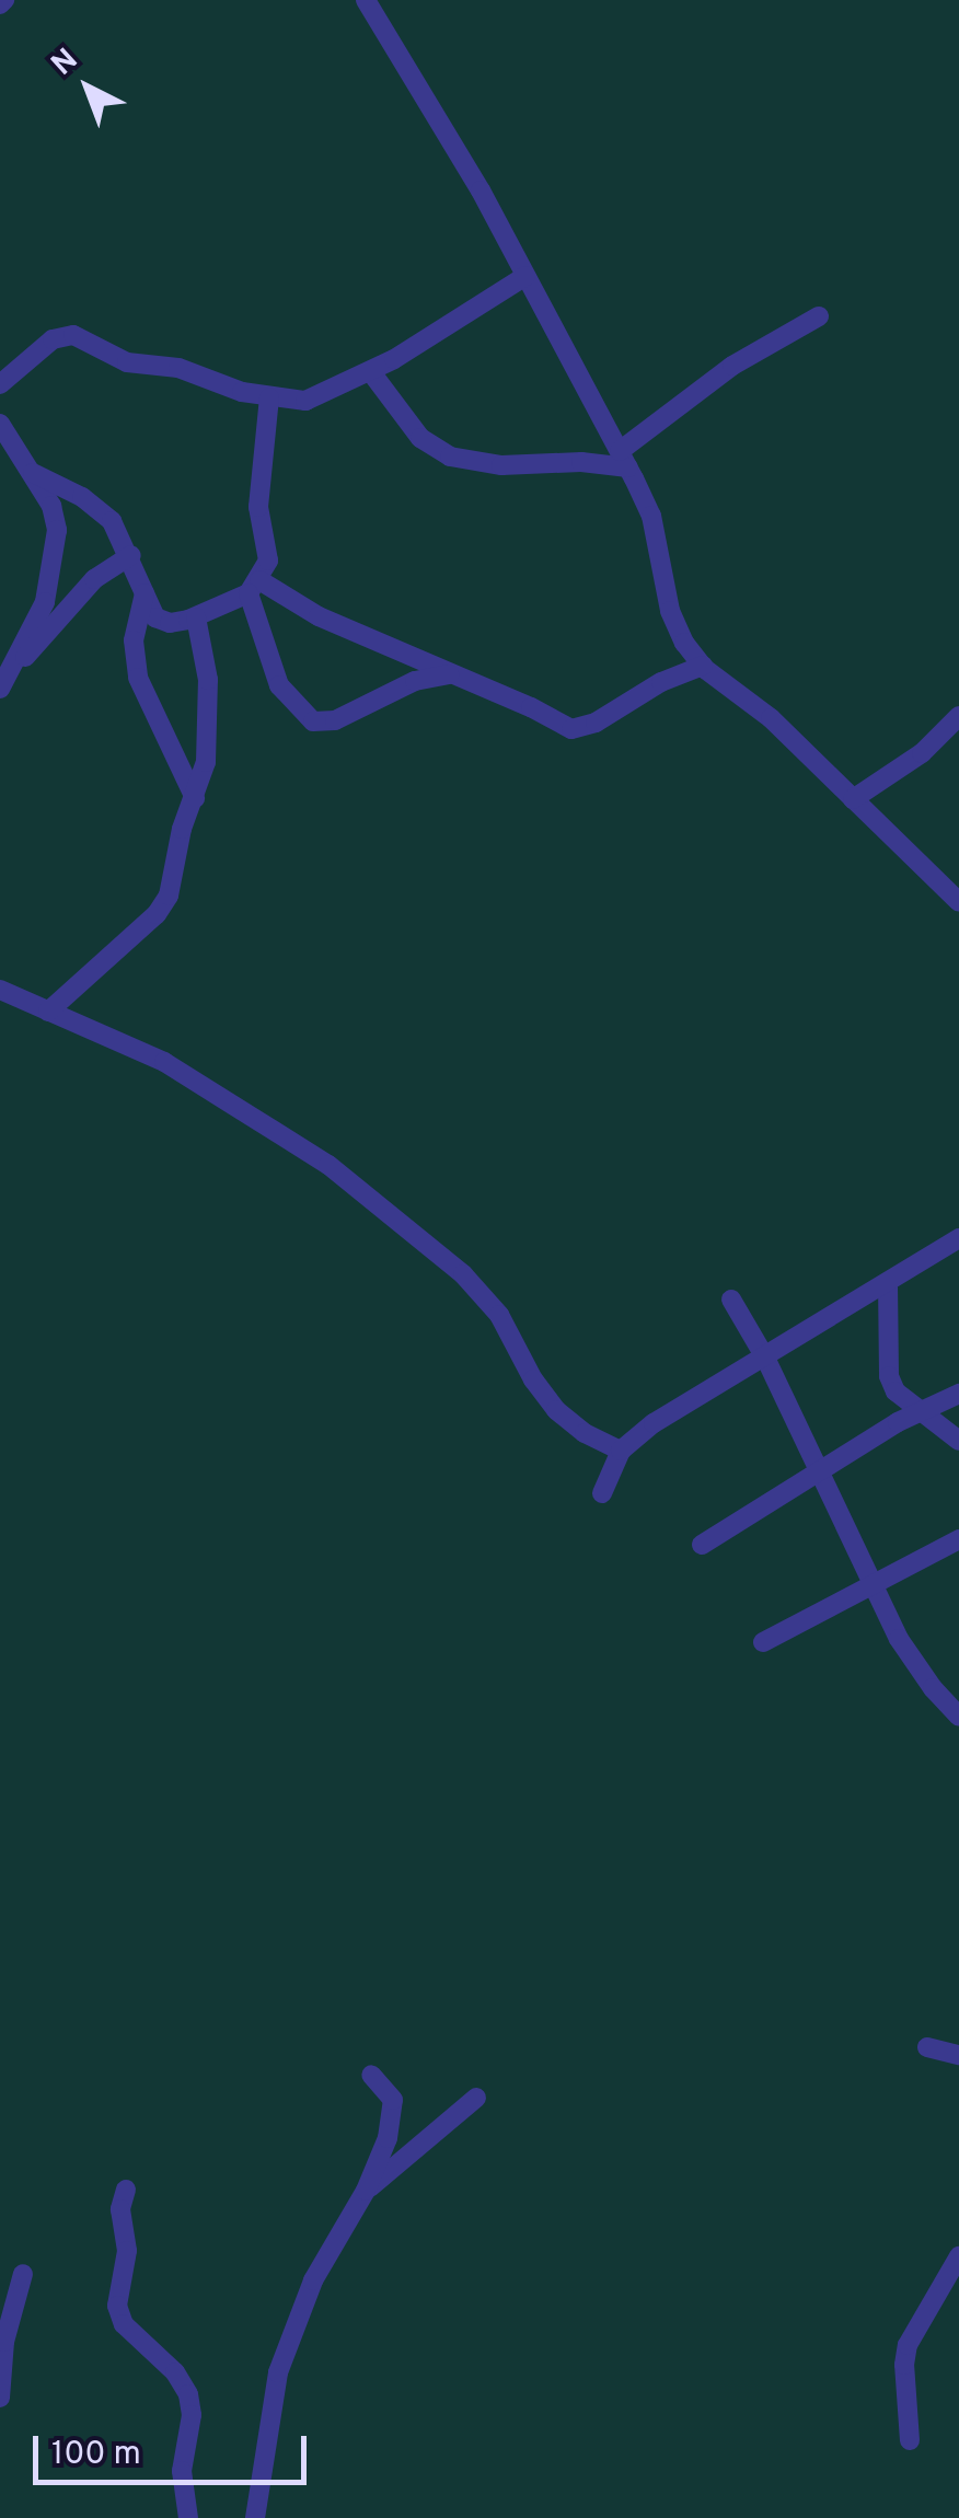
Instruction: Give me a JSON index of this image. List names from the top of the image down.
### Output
{
  "scale_bar": "100 m",
  "north": "top left"
}
